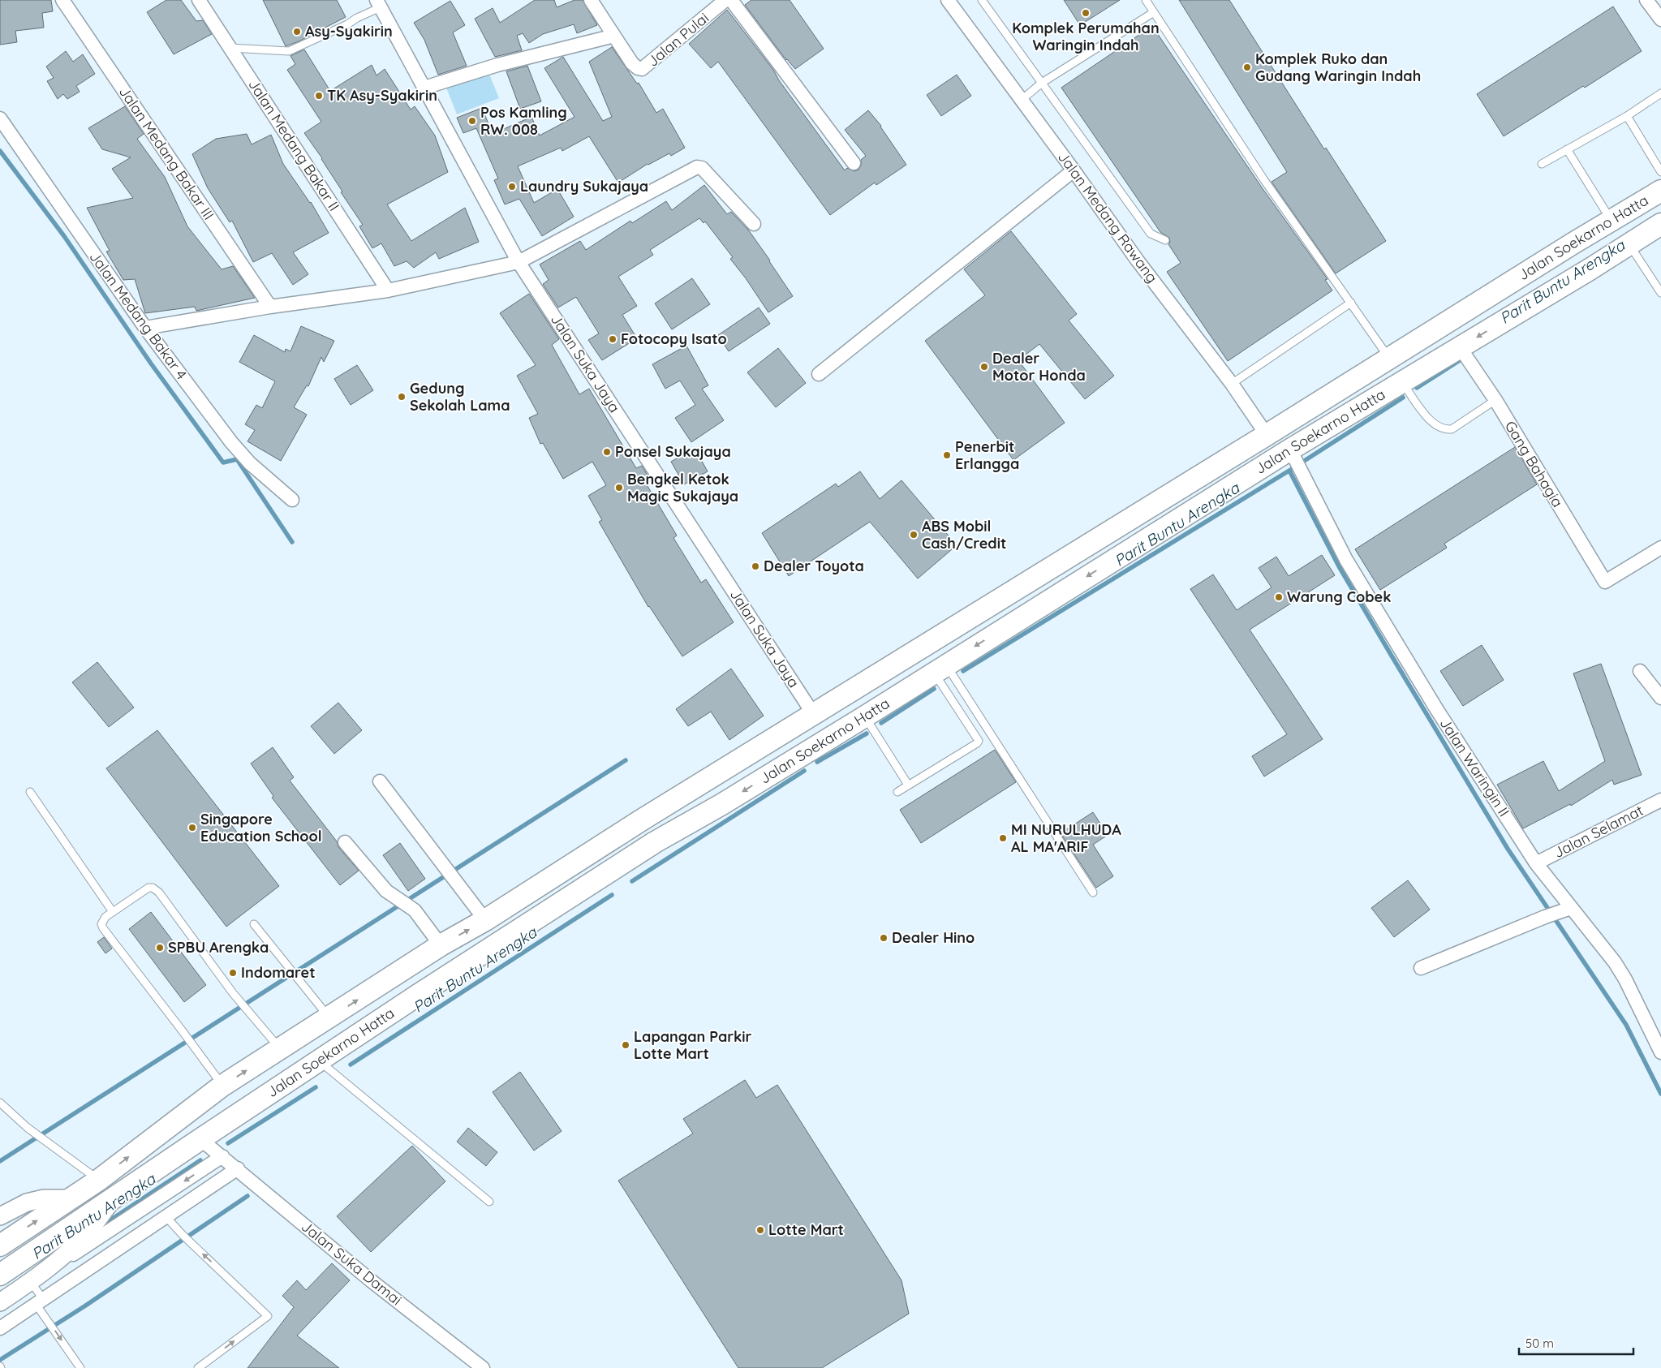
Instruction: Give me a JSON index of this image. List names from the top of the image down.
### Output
{
  "streets": {
    "main road": ["Jalan Soekarno Hatta"],
    "street": [
      "Jalan Pulai",
      "Jalan Medang Bakar II",
      "Jalan Medang Bakar III",
      "Jalan Medang Rawang",
      "Jalan Medang Bakar 4",
      "Jalan Suka Jaya",
      "Gang Bahagia",
      "Jalan Waringin II",
      "Jalan Selamat",
      "Jalan Suka Damai"
    ]
  },
  "crossings": [
    ["Jalan Medang Rawang", "Jalan Soekarno Hatta"],
    ["Jalan Soekarno Hatta", "Jalan Suka Jaya"],
    ["Jalan Soekarno Hatta", "Gang Bahagia"],
    ["Jalan Soekarno Hatta", "Jalan Waringin II"],
    ["Jalan Soekarno Hatta", "Jalan Suka Damai"],
    ["Jalan Waringin II", "Jalan Selamat"]
  ],
  "water": ["Parit Buntu Arengka"],
  "places": [
    "Komplek Perumahan Waringin Indah",
    "Asy-Syakirin",
    "Komplek Ruko dan Gudang Waringin Indah",
    "TK Asy-Syakirin",
    "Pos Kamling RW. 008",
    "Laundry Sukajaya",
    "Fotocopy Isato",
    "Dealer Motor Honda",
    "Gedung Sekolah Lama",
    "Ponsel Sukajaya",
    "Penerbit Erlangga",
    "Bengkel Ketok Magic Sukajaya",
    "ABS Mobil Cash/Credit",
    "Dealer Toyota",
    "Warung Cobek",
    "Singapore Education School",
    "MI NURULHUDA AL MA'ARIF",
    "Dealer Hino",
    "SPBU Arengka",
    "Indomaret",
    "Lapangan Parkir Lotte Mart",
    "Lotte Mart"
  ],
  "scale_bar": "50 m"
}
